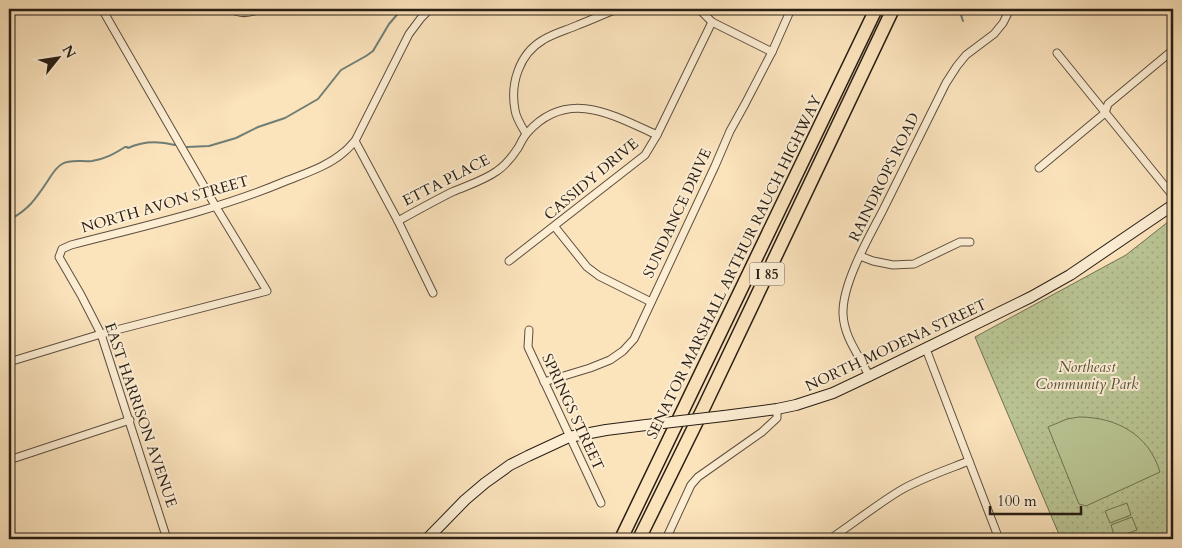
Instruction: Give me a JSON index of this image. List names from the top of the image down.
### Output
{
  "streets": {
    "highway": ["SENATOR MARSHALL ARTHUR RAUCH HIGHWAY", "I 85"],
    "street": [
      "RAINDROPS ROAD",
      "CASSIDY DRIVE",
      "ETTA PLACE",
      "NORTH AVON STREET",
      "SUNDANCE DRIVE",
      "NORTH MODENA STREET",
      "SPRINGS STREET",
      "EAST HARRISON AVENUE"
    ]
  },
  "crossings": [
    ["RAINDROPS ROAD", "NORTH MODENA STREET"],
    ["CASSIDY DRIVE", "ETTA PLACE"],
    ["NORTH AVON STREET", "EAST HARRISON AVENUE"],
    ["SUNDANCE DRIVE", "SPRINGS STREET"],
    ["NORTH MODENA STREET", "SPRINGS STREET"]
  ],
  "parks": ["Northeast Community Park"],
  "scale_bar": "100 m",
  "north": "top right"
}
